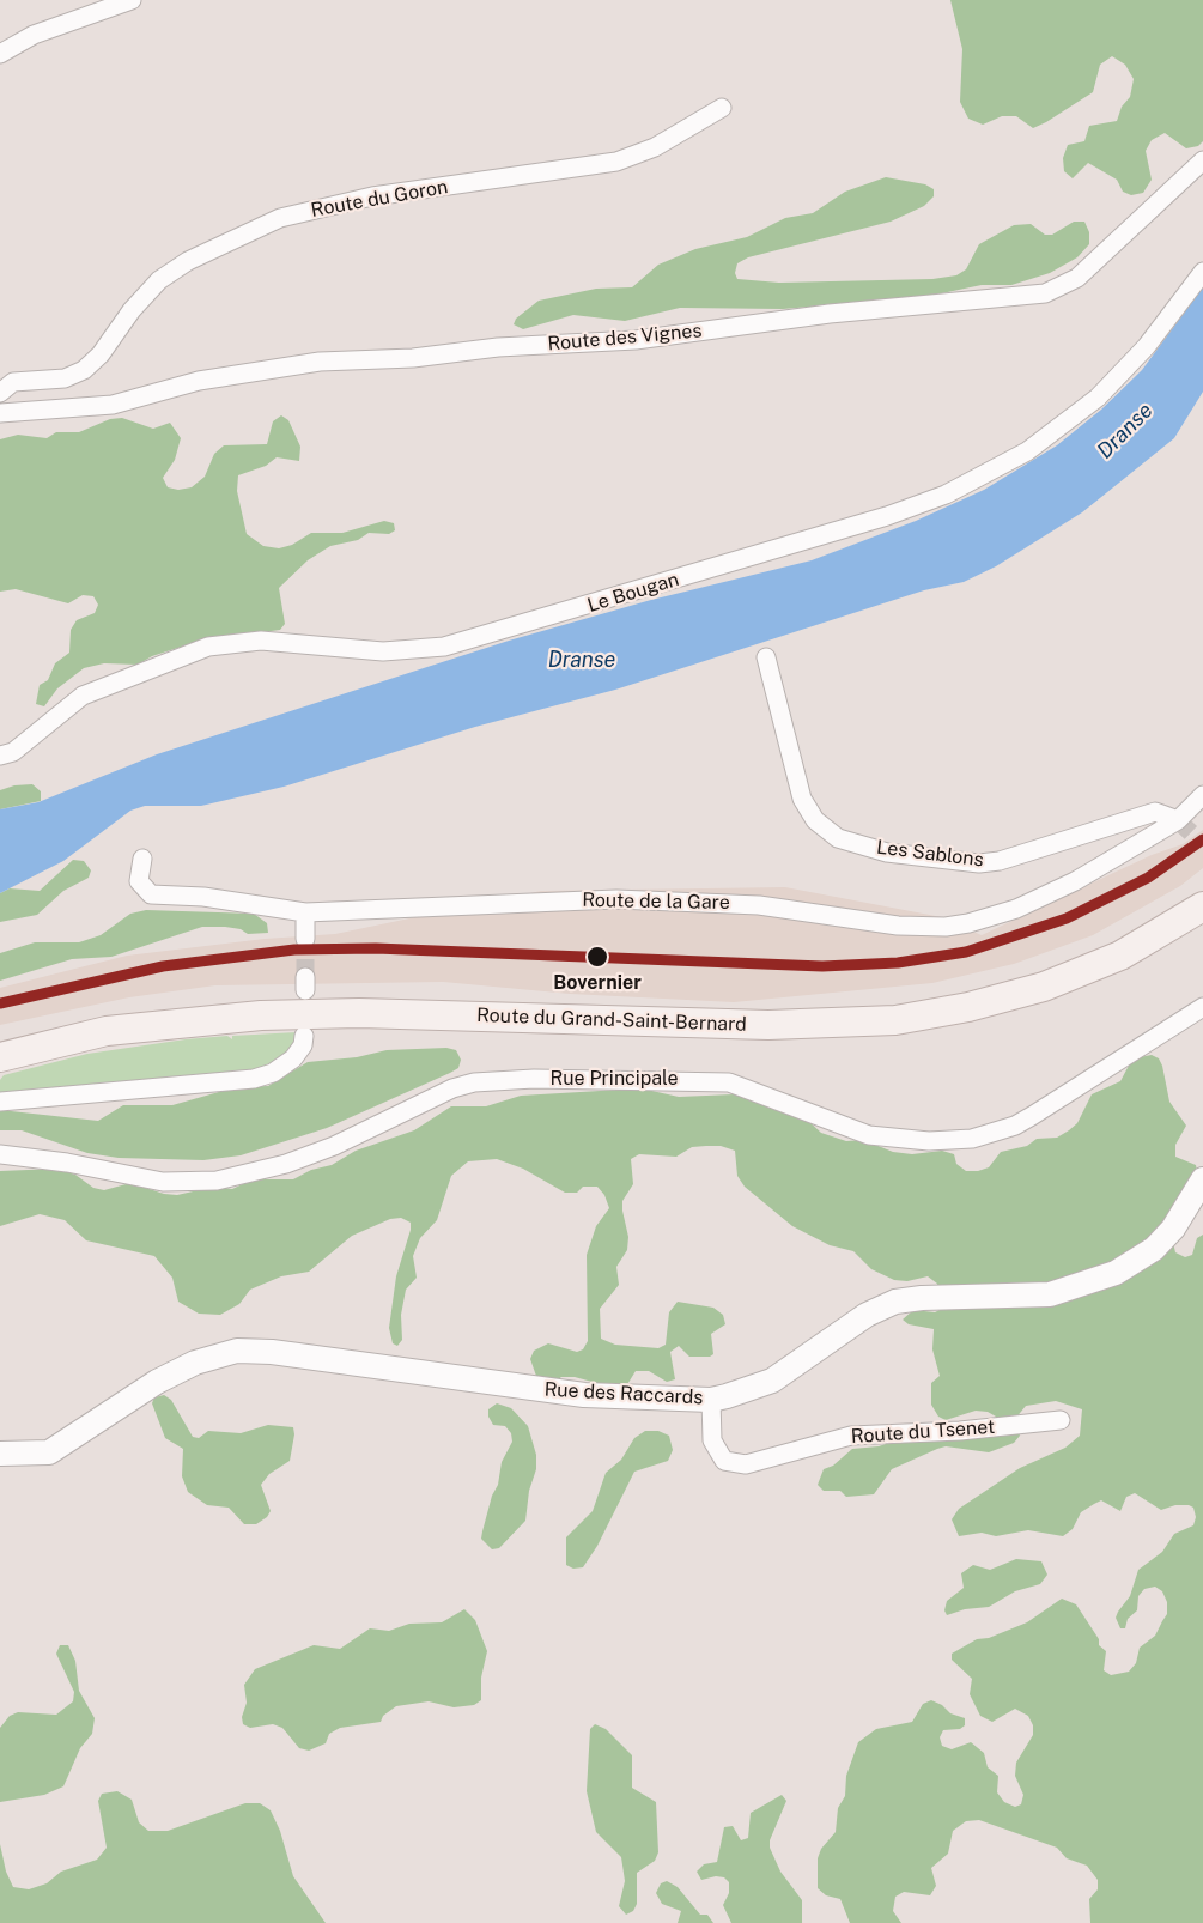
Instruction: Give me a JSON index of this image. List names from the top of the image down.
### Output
{
  "streets": {
    "main road": ["Route du Grand-Saint-Bernard"],
    "street": [
      "Route du Goron",
      "Route des Vignes",
      "Le Bougan",
      "Les Sablons",
      "Route de la Gare",
      "Rue Principale",
      "Rue des Raccards",
      "Route du Tsenet"
    ]
  },
  "crossings": [
    ["Les Sablons", "Route de la Gare"],
    ["Rue des Raccards", "Route du Tsenet"]
  ],
  "water": ["Dranse"],
  "places": ["Bovernier"]
}
